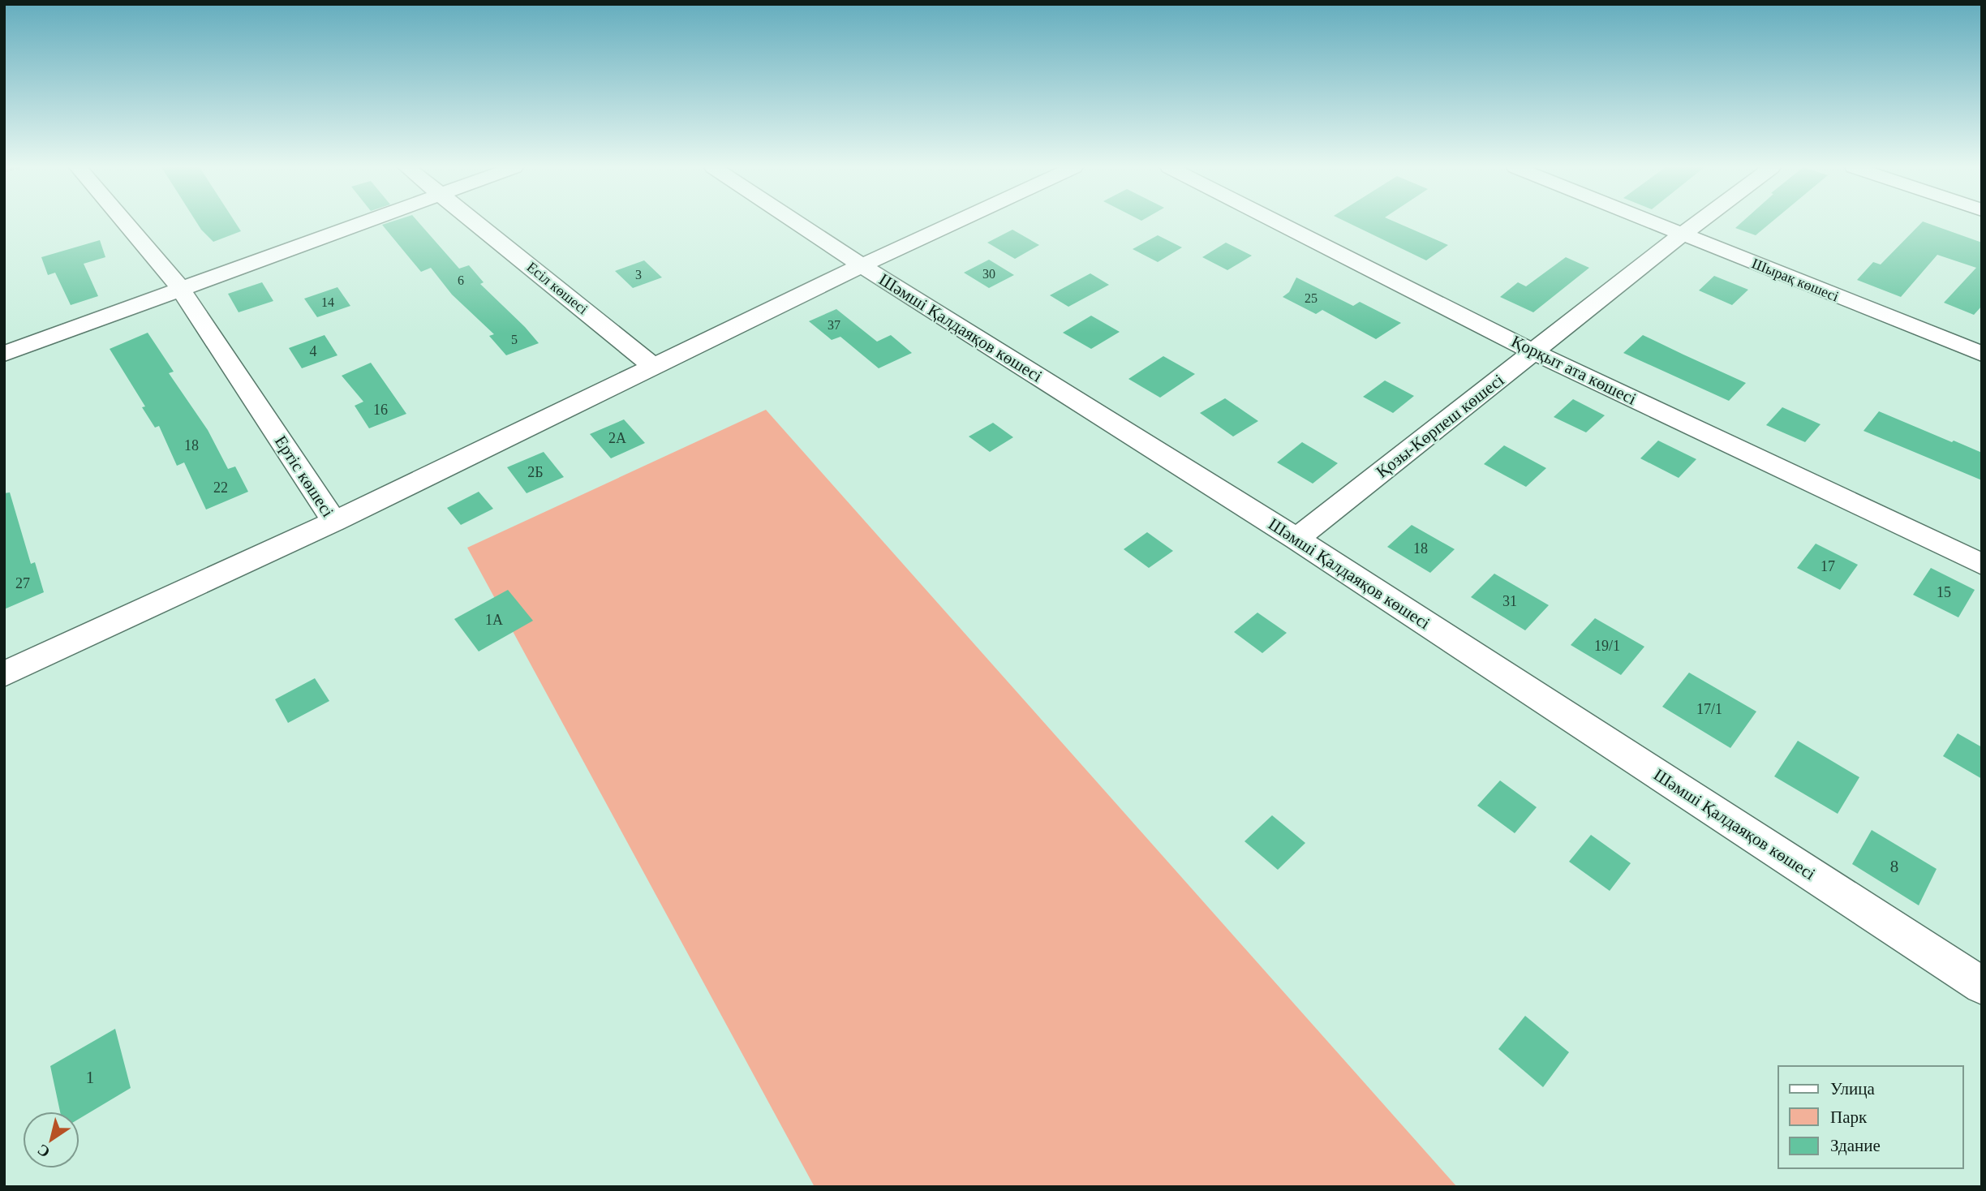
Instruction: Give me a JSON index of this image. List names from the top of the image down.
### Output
{
  "streets": {
    "street": [
      "Шырақ көшесі",
      "Есіл көшесі",
      "Шәмші Қалдаяқов көшесі",
      "Қорқыт ата көшесі",
      "Қозы-Көрпеш көшесі",
      "Ертіс көшесі"
    ]
  },
  "crossings": [
    ["Шырақ көшесі", "Қозы-Көрпеш көшесі"],
    ["Шәмші Қалдаяқов көшесі", "Қозы-Көрпеш көшесі"],
    ["Қорқыт ата көшесі", "Қозы-Көрпеш көшесі"]
  ],
  "house_numbers": [
    "30",
    "3",
    "6",
    "25",
    "14",
    "37",
    "5",
    "4",
    "16",
    "2А",
    "18",
    "2Б",
    "22",
    "18",
    "17",
    "27",
    "15",
    "31",
    "1А",
    "19/1",
    "17/1",
    "8",
    "1"
  ],
  "legend": ["Улица", "Парк", "Здание"],
  "north": "bottom left"
}
